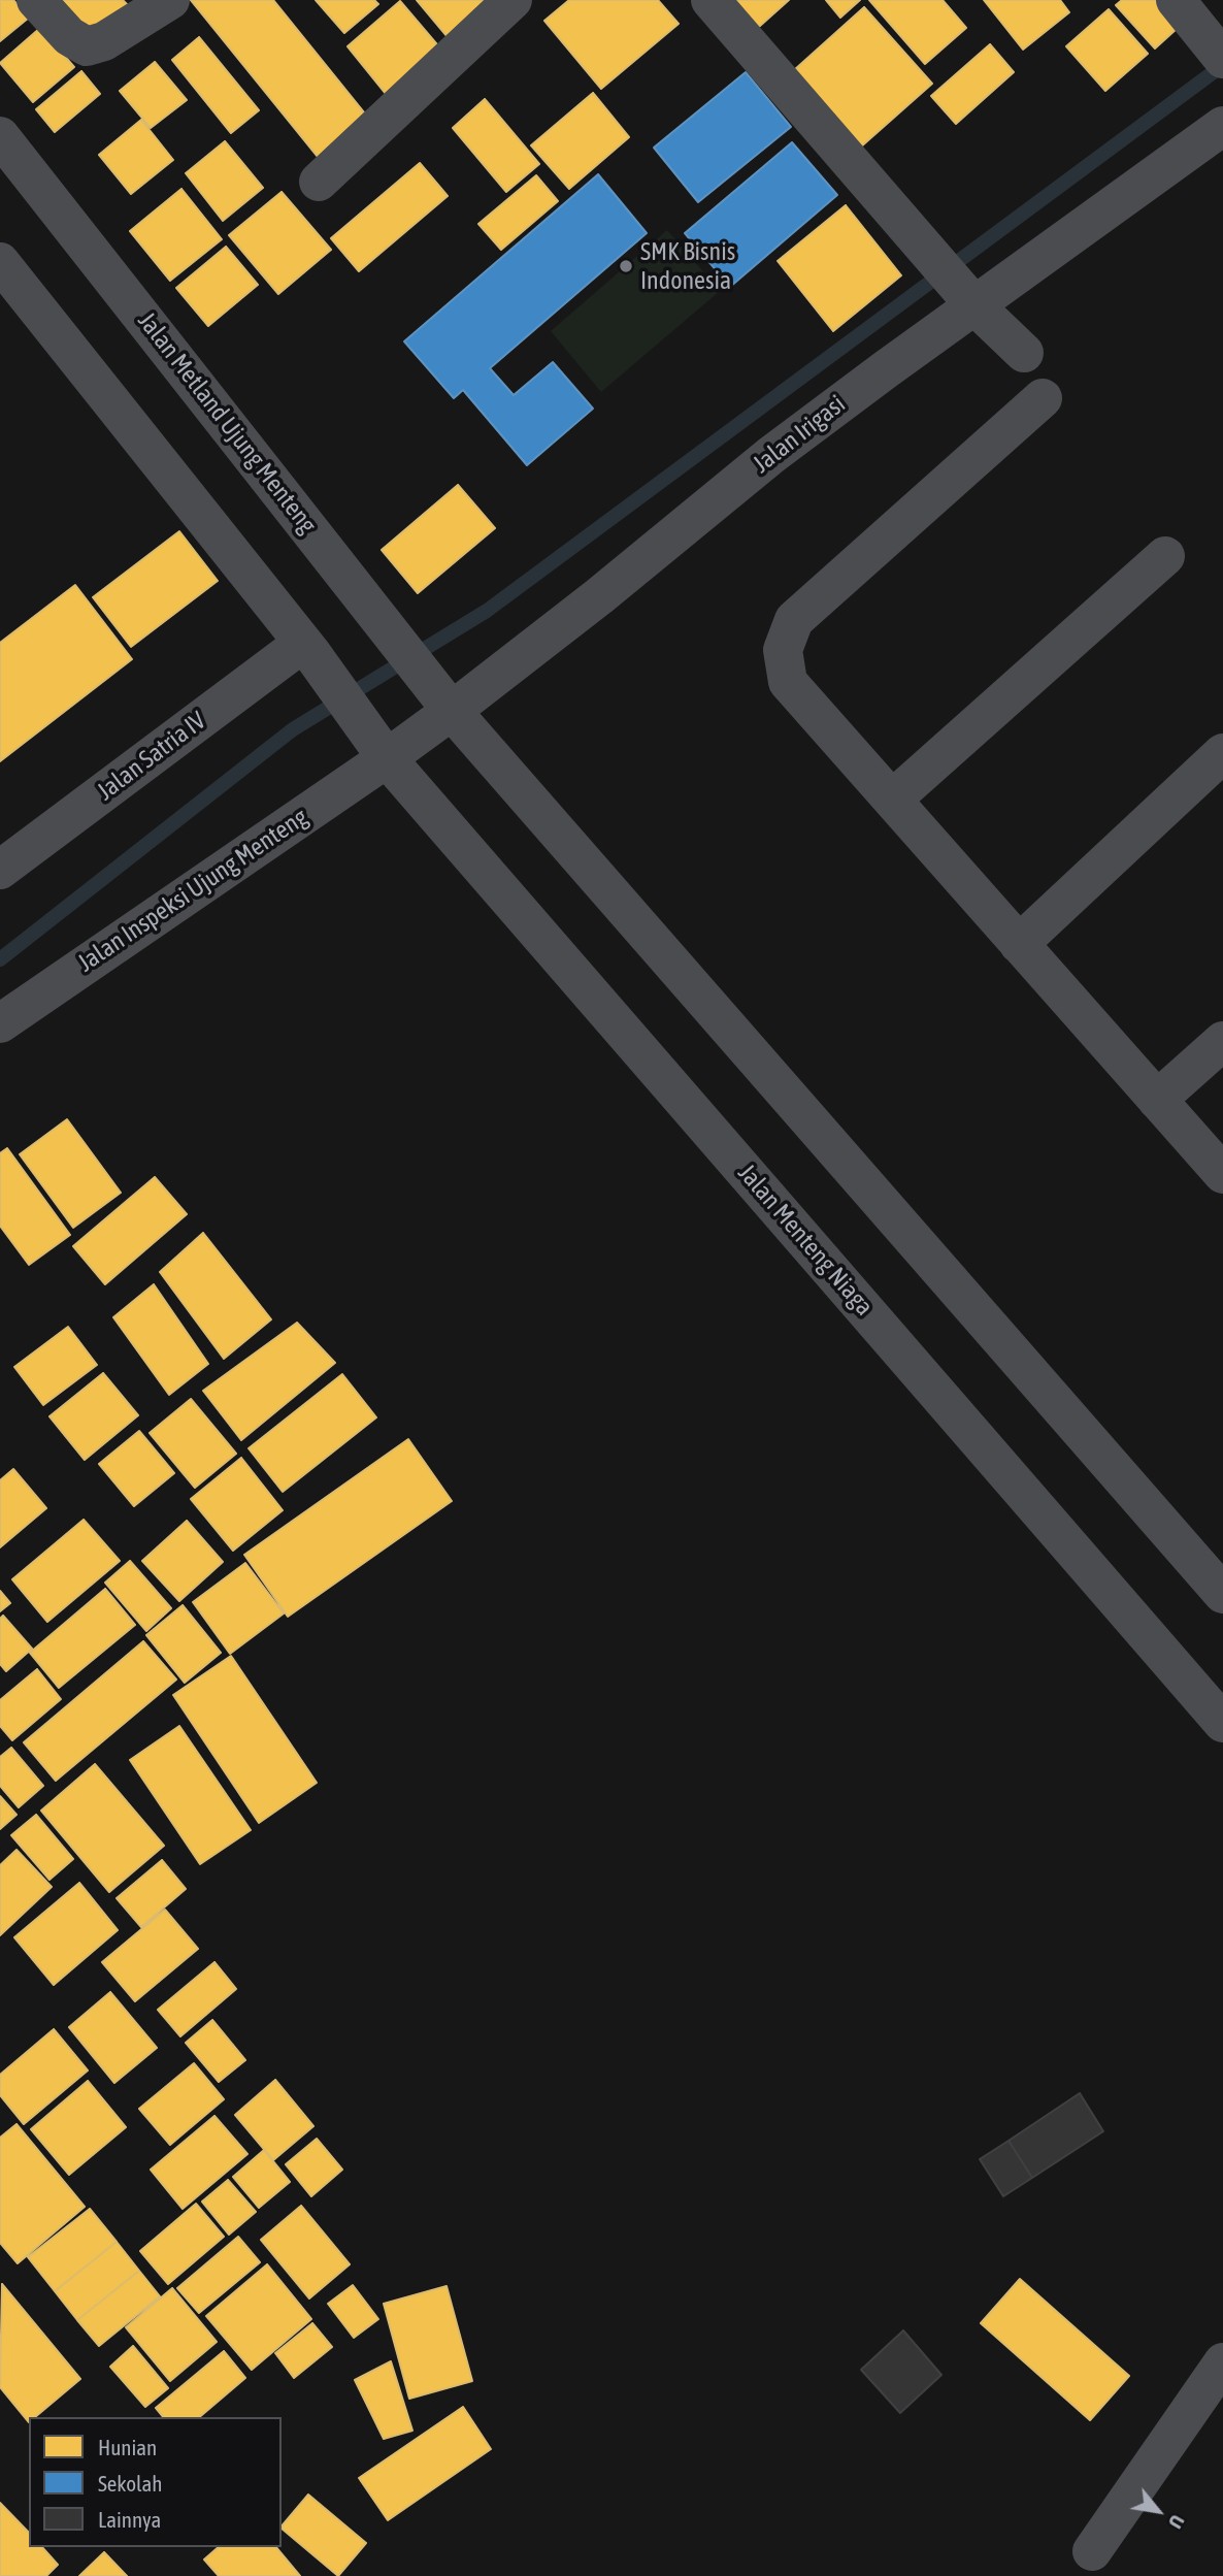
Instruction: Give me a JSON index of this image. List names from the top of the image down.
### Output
{
  "streets": {
    "street": [
      "Jalan Metland Ujung Menteng",
      "Jalan Irigasi",
      "Jalan Satria IV",
      "Jalan Inspeksi Ujung Menteng",
      "Jalan Menteng Niaga"
    ]
  },
  "crossings": [
    ["Jalan Metland Ujung Menteng", "Jalan Irigasi"],
    ["Jalan Irigasi", "Jalan Inspeksi Ujung Menteng"],
    ["Jalan Irigasi", "Jalan Menteng Niaga"],
    ["Jalan Inspeksi Ujung Menteng", "Jalan Menteng Niaga"]
  ],
  "places": ["SMK Bisnis Indonesia"],
  "legend": ["Hunian", "Sekolah", "Lainnya"],
  "north": "bottom right"
}
